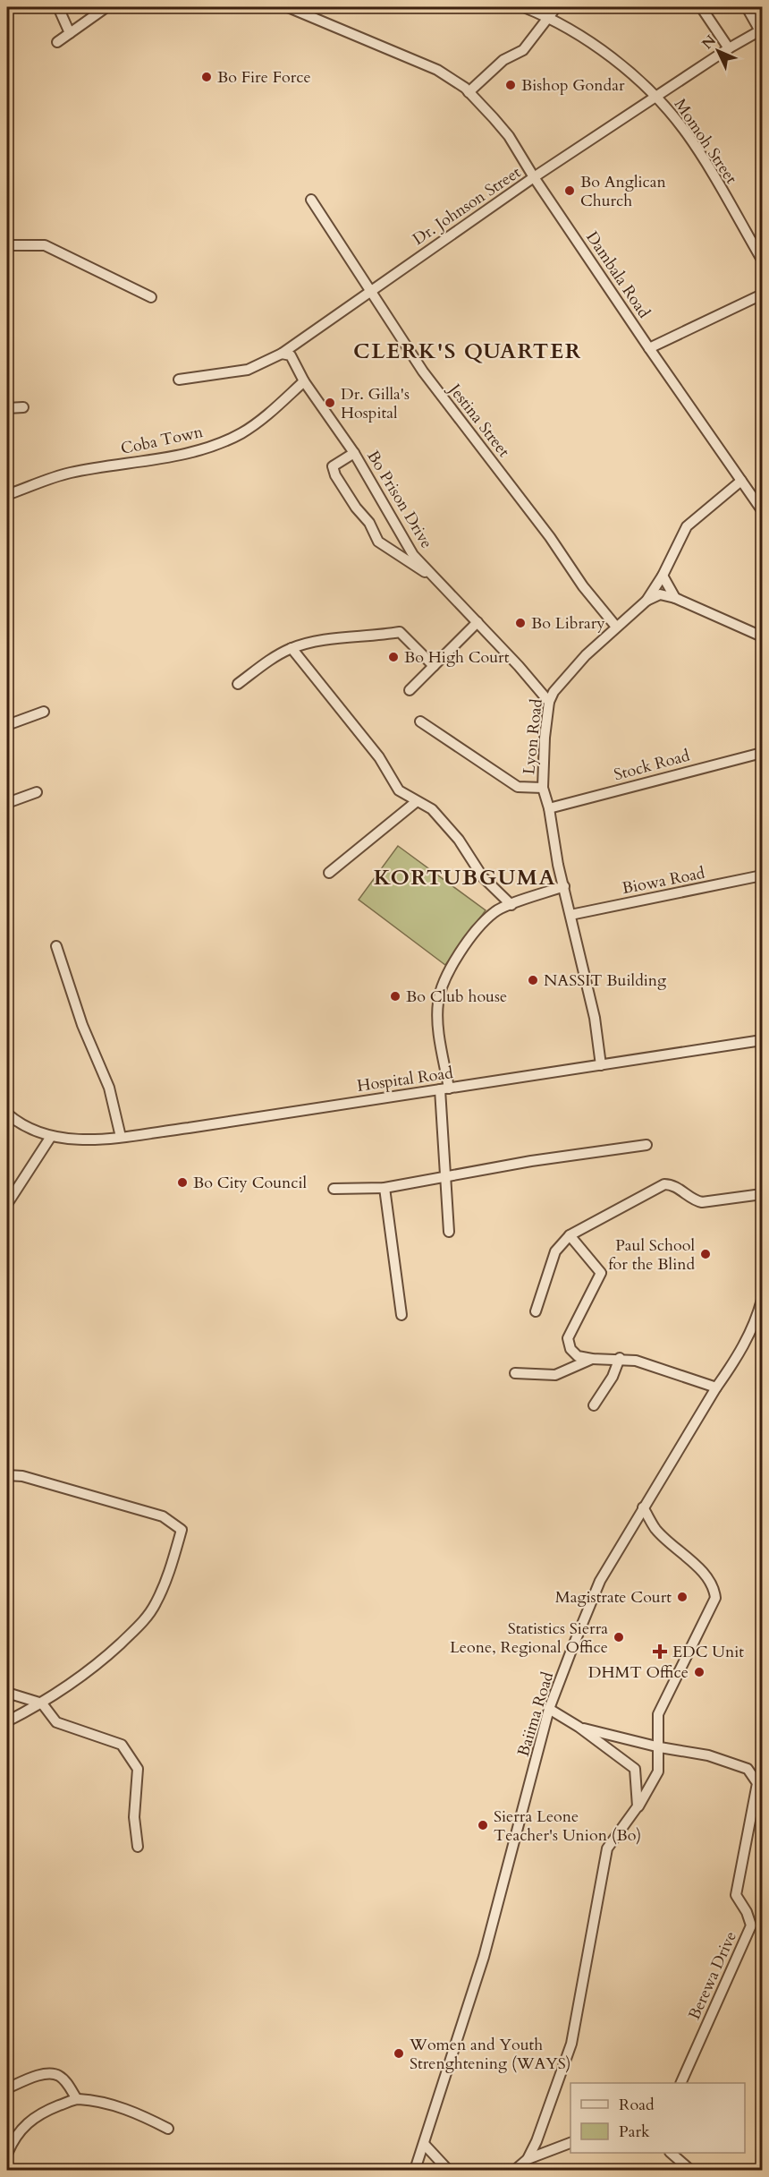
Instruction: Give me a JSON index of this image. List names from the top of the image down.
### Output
{
  "streets": {
    "street": [
      "Momoh Street",
      "Dr. Johnson Street",
      "Dambala Road",
      "Jestina Street",
      "Coba Town",
      "Bo Prison Drive",
      "Lyon Road",
      "Stock Road",
      "Biowa Road",
      "Hospital Road",
      "Baiima Road",
      "Berewa Drive"
    ]
  },
  "crossings": [
    ["Momoh Street", "Dr. Johnson Street"],
    ["Dr. Johnson Street", "Dambala Road"],
    ["Dr. Johnson Street", "Jestina Street"],
    ["Dr. Johnson Street", "Bo Prison Drive"],
    ["Dambala Road", "Lyon Road"],
    ["Jestina Street", "Lyon Road"],
    ["Coba Town", "Bo Prison Drive"],
    ["Bo Prison Drive", "Lyon Road"],
    ["Lyon Road", "Stock Road"],
    ["Lyon Road", "Biowa Road"],
    ["Lyon Road", "Hospital Road"]
  ],
  "districts": ["CLERK'S QUARTER", "KORTUBGUMA"],
  "places": {
    "other": [
      "Bo Fire Force",
      "Bishop Gondar",
      "Bo Anglican Church",
      "Dr. Gilla's Hospital",
      "Bo Library",
      "Bo High Court",
      "NASSIT Building",
      "Bo Club house",
      "Bo City Council",
      "Paul School for the Blind",
      "Magistrate Court",
      "Statistics Sierra Leone, Regional Office",
      "DHMT Office",
      "Sierra Leone Teacher's Union (Bo)",
      "Women and Youth Strenghtening (WAYS)"
    ],
    "health": ["EDC Unit"]
  },
  "legend": ["Road", "Park"],
  "north": "top left"
}
